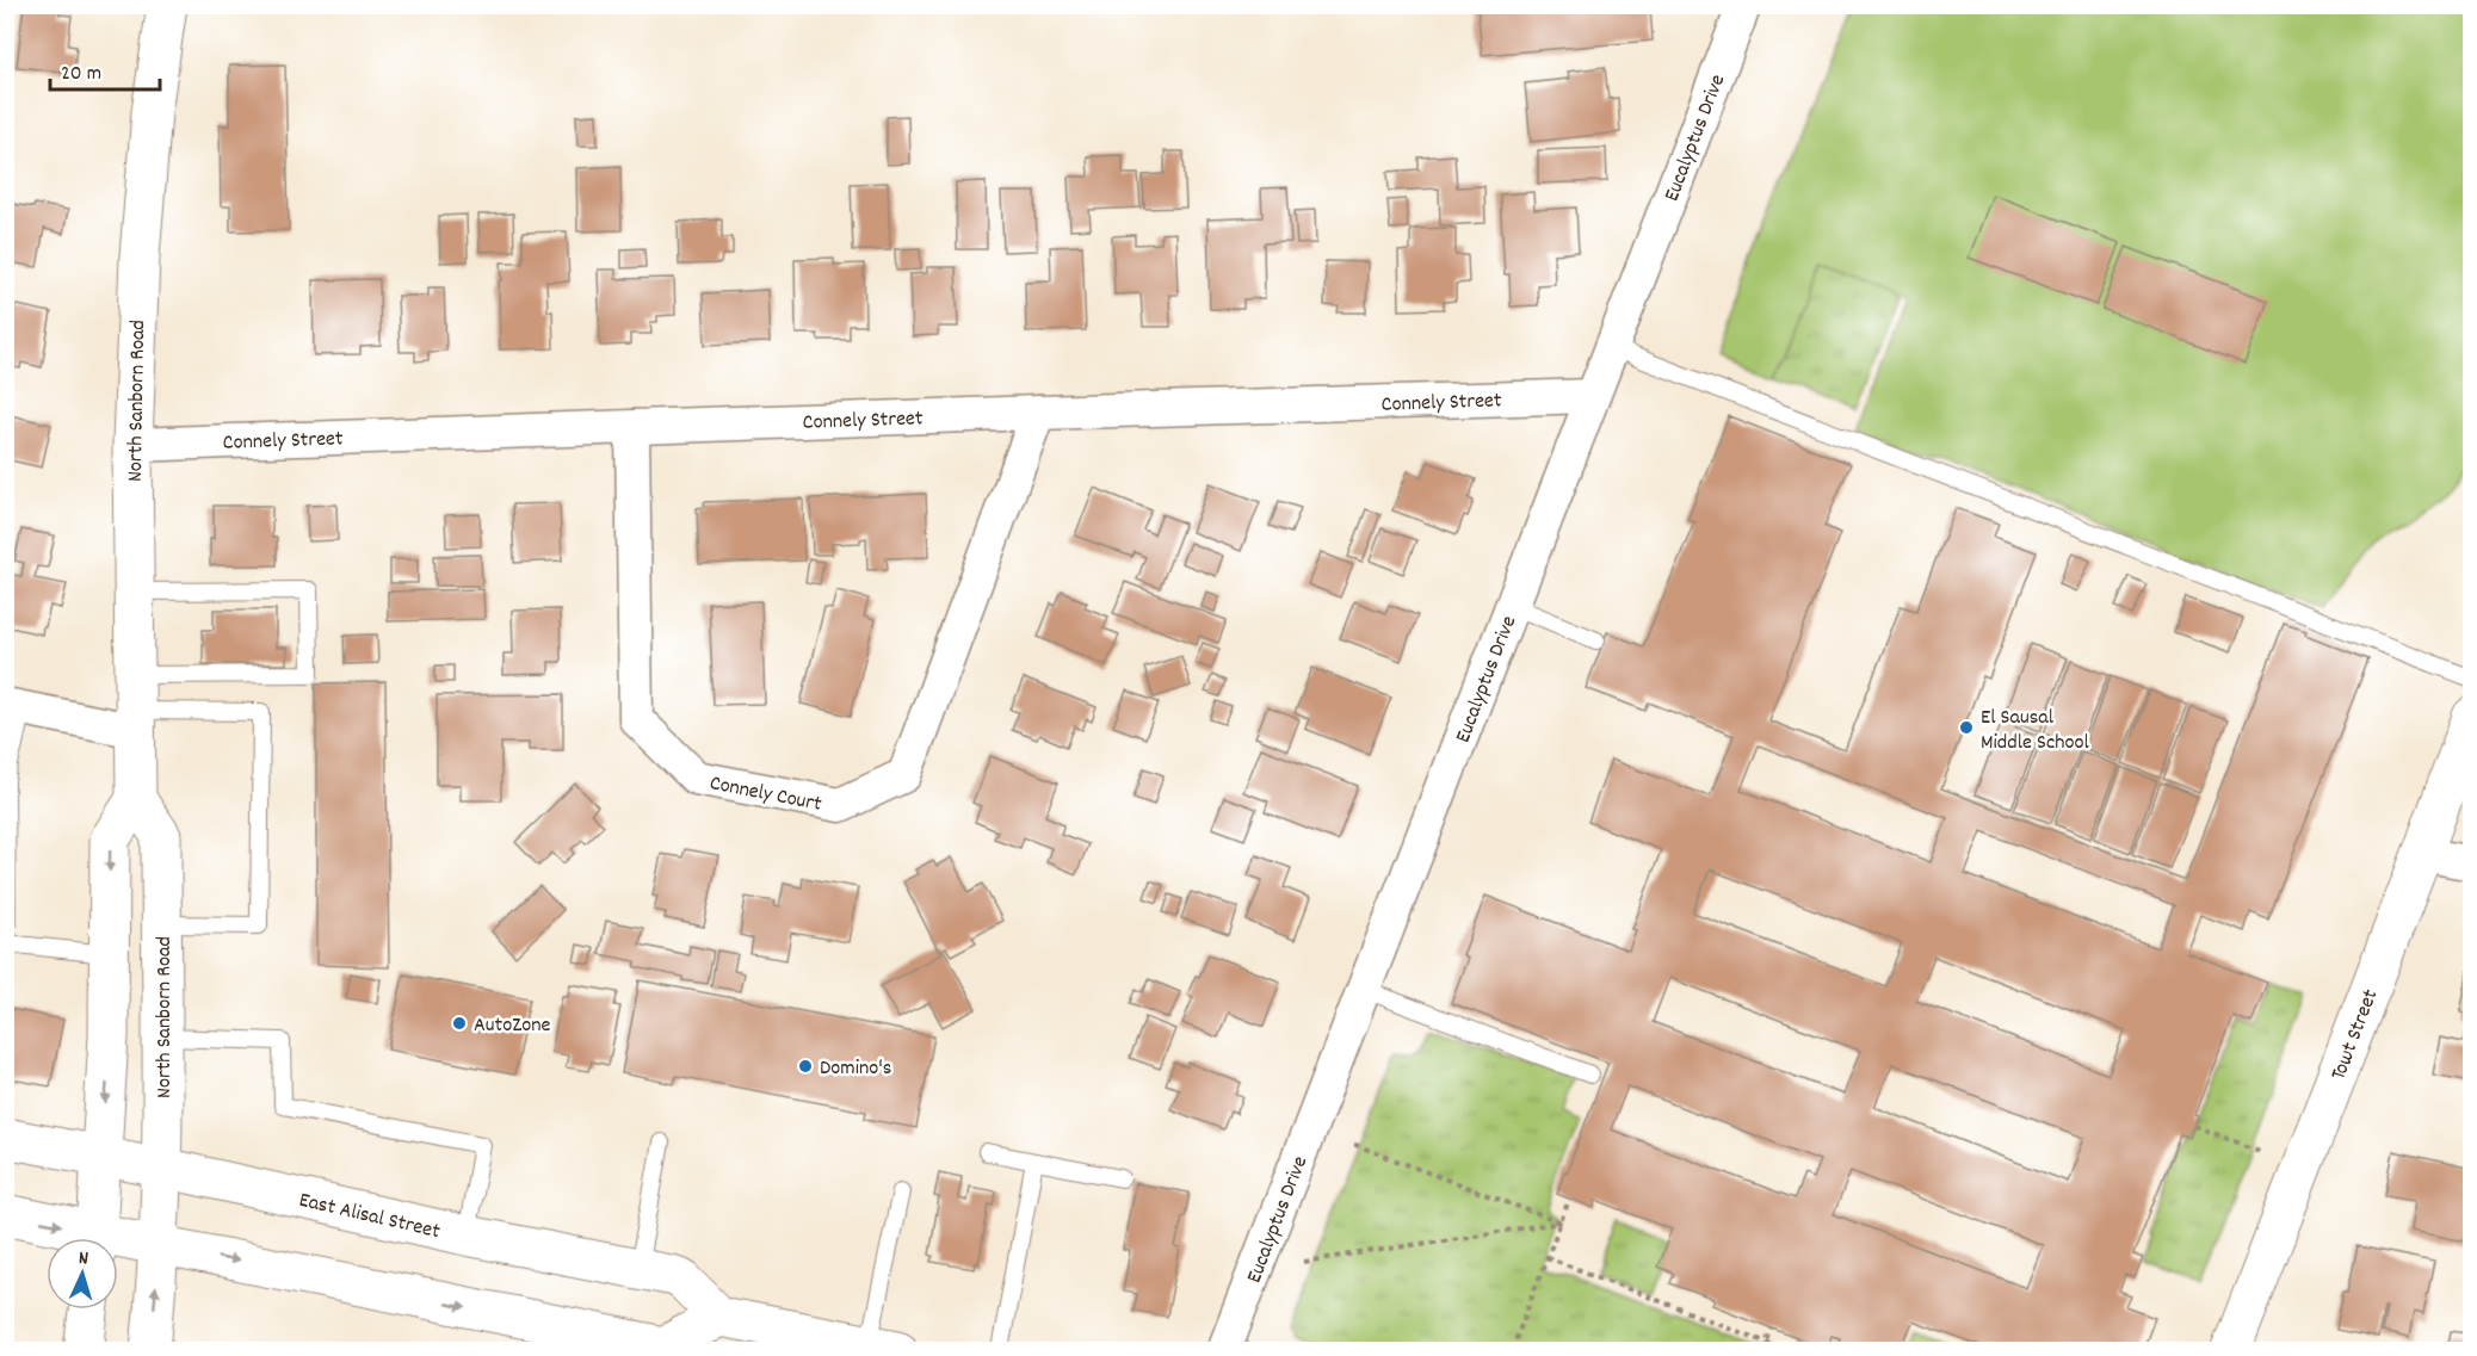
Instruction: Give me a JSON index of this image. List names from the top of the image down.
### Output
{
  "streets": {
    "main road": ["North Sanborn Road", "Towt Street", "East Alisal Street"],
    "street": ["Eucalyptus Drive", "Connely Street", "Connely Court"]
  },
  "crossings": [
    ["Eucalyptus Drive", "Connely Street"],
    ["North Sanborn Road", "Connely Street"],
    ["North Sanborn Road", "East Alisal Street"],
    ["Connely Street", "Connely Court"]
  ],
  "places": ["El Sausal Middle School", "AutoZone", "Domino's"],
  "scale_bar": "20 m",
  "north": "top"
}
